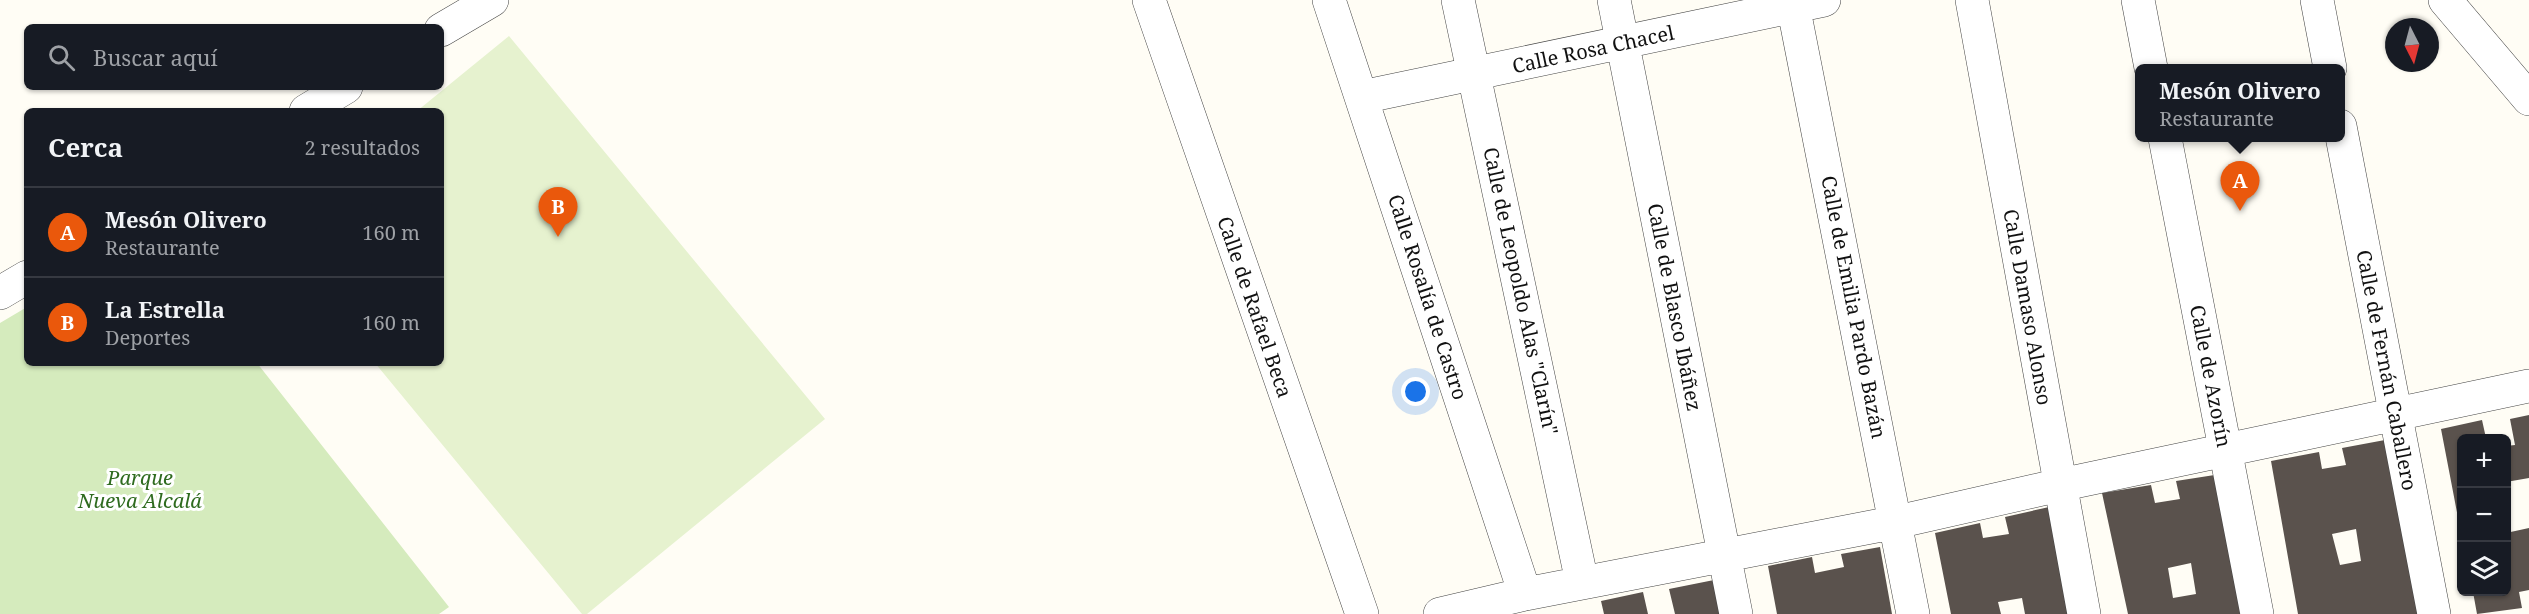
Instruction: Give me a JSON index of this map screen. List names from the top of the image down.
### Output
{
  "streets": {
    "street": [
      "Calle Rosa Chacel",
      "Calle de Leopoldo Alas \"Clarín\"",
      "Calle Rosalía de Castro",
      "Calle de Rafael Beca",
      "Calle de Blasco Ibáñez",
      "Calle de Emilia Pardo Bazán",
      "Calle Damaso Alonso",
      "Calle de Fernán Caballero",
      "Calle de Azorín"
    ]
  },
  "crossings": [
    ["Calle Rosa Chacel", "Calle de Leopoldo Alas \"Clarín\""],
    ["Calle Rosa Chacel", "Calle Rosalía de Castro"],
    ["Calle Rosa Chacel", "Calle de Blasco Ibáñez"],
    ["Calle Rosa Chacel", "Calle de Emilia Pardo Bazán"]
  ],
  "parks": ["Parque Nueva Alcalá"],
  "north": "bottom",
  "page": {
    "search": "Buscar aquí",
    "popup": ["Mesón Olivero", "Restaurante"],
    "heading": ["Cerca", "2 resultados"],
    "pins": ["A", "B"],
    "list": [
      {
        "mark": "A",
        "name": "Mesón Olivero",
        "note": "Restaurante",
        "value": "160 m"
      },
      {
        "mark": "B",
        "name": "La Estrella",
        "note": "Deportes",
        "value": "160 m"
      }
    ],
    "map_buttons": ["+", "−"]
  }
}
